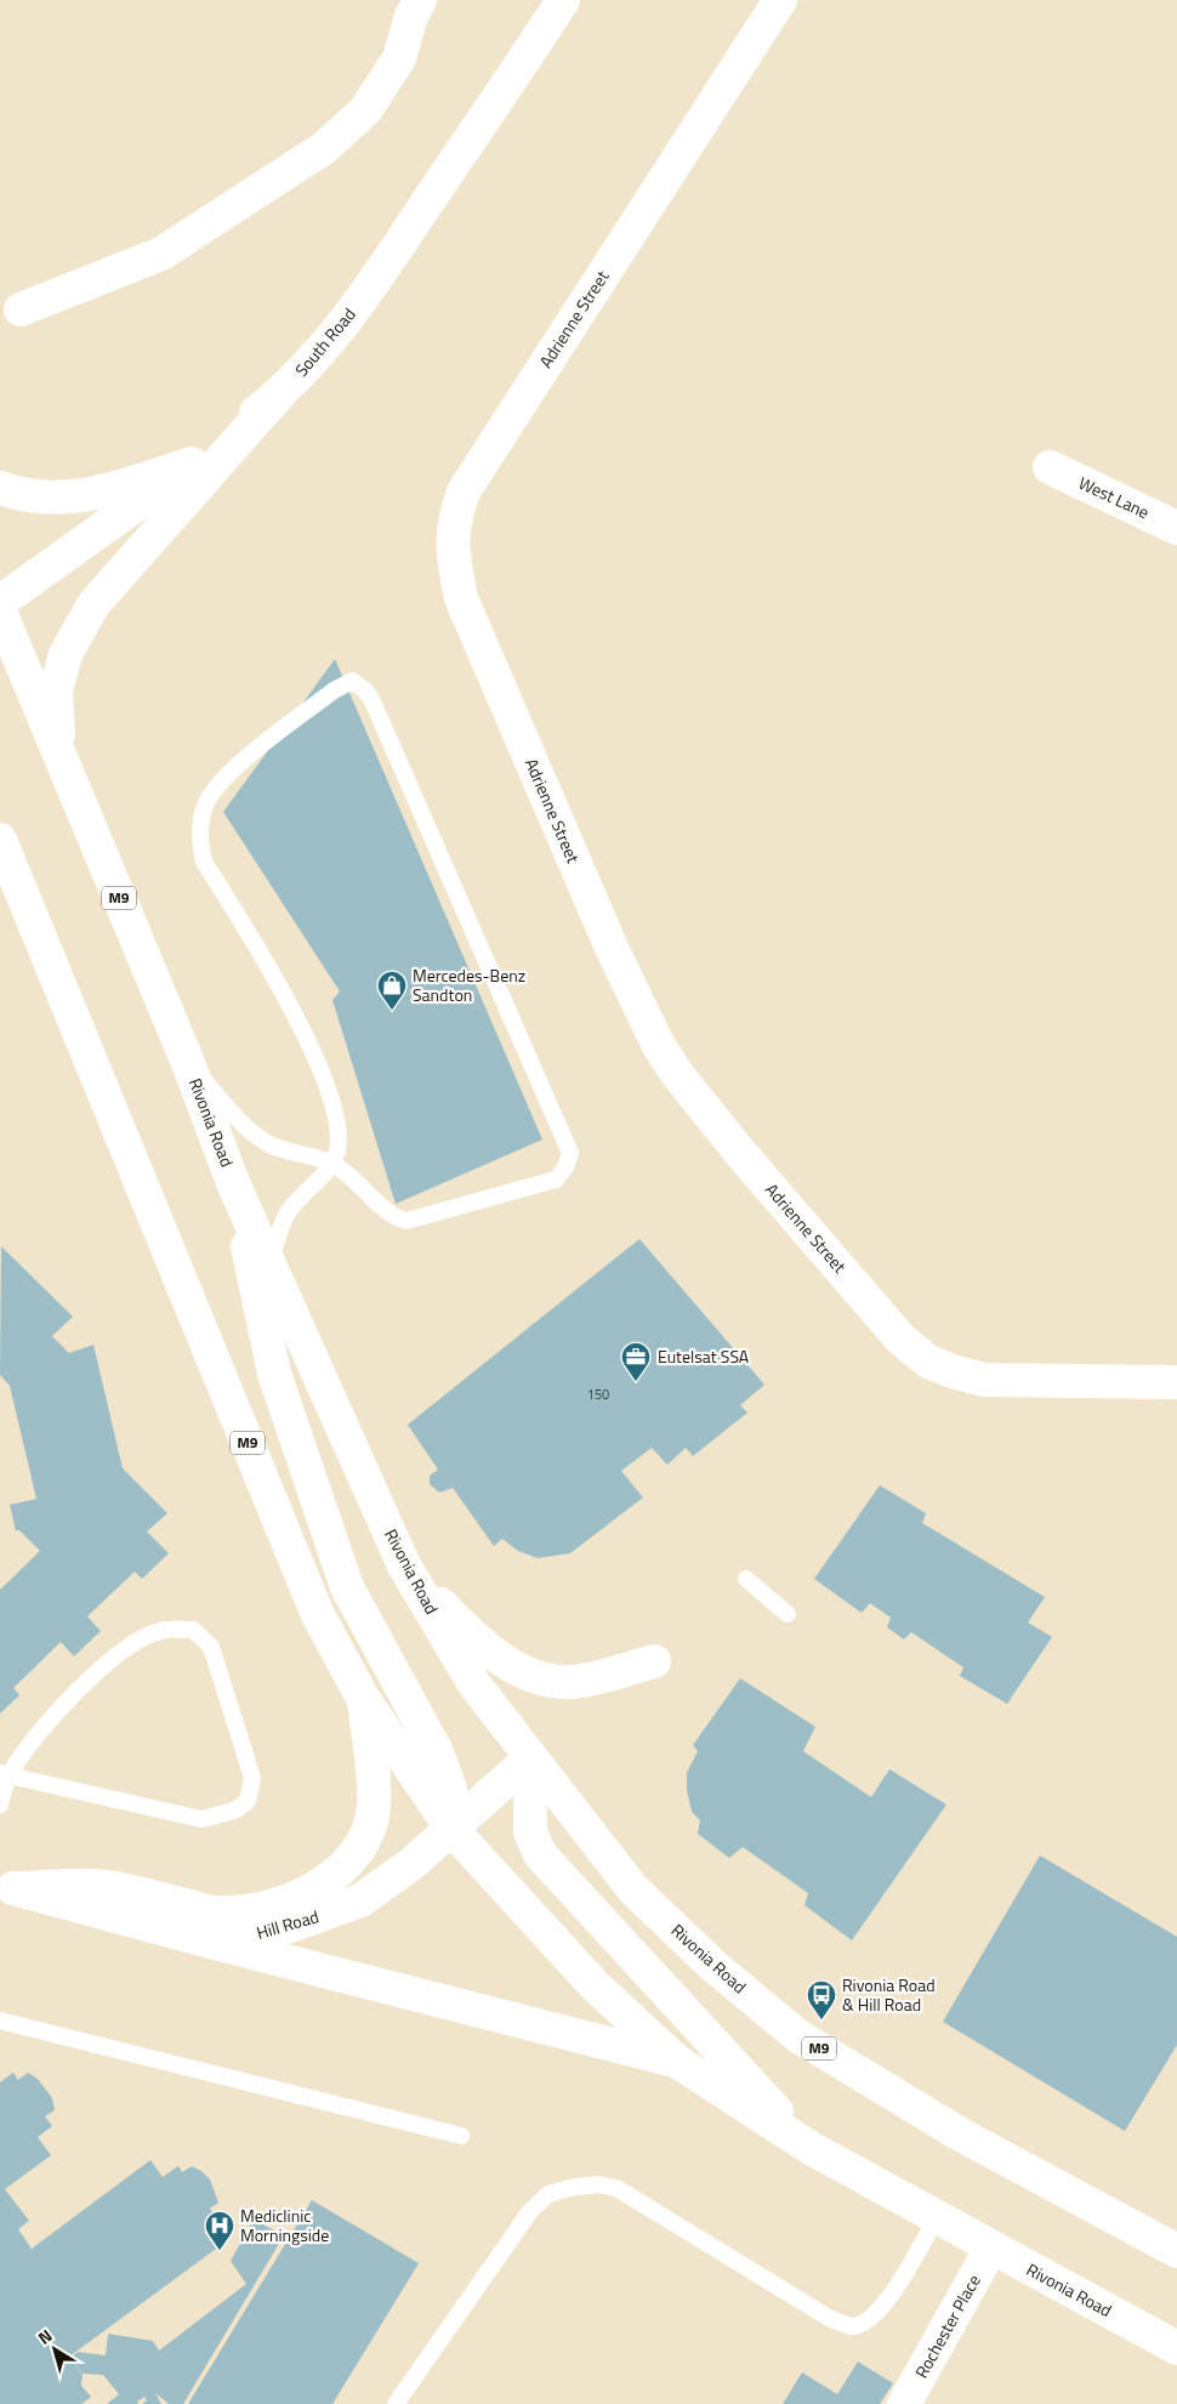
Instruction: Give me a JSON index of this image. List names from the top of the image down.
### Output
{
  "streets": {
    "main road": [
      "Adrienne Street",
      "South Road",
      "West Lane",
      "M9",
      "Rivonia Road",
      "Hill Road",
      "Rochester Place"
    ]
  },
  "crossings": [
    ["Rivonia Road", "Hill Road"],
    ["Rivonia Road", "Rochester Place"]
  ],
  "places": {
    "shop": ["Mercedes-Benz Sandton"],
    "office": ["Eutelsat SSA"],
    "bus stop": ["Rivonia Road & Hill Road"],
    "hospital": ["Mediclinic Morningside"]
  },
  "house_numbers": ["150"],
  "north": "top left"
}
